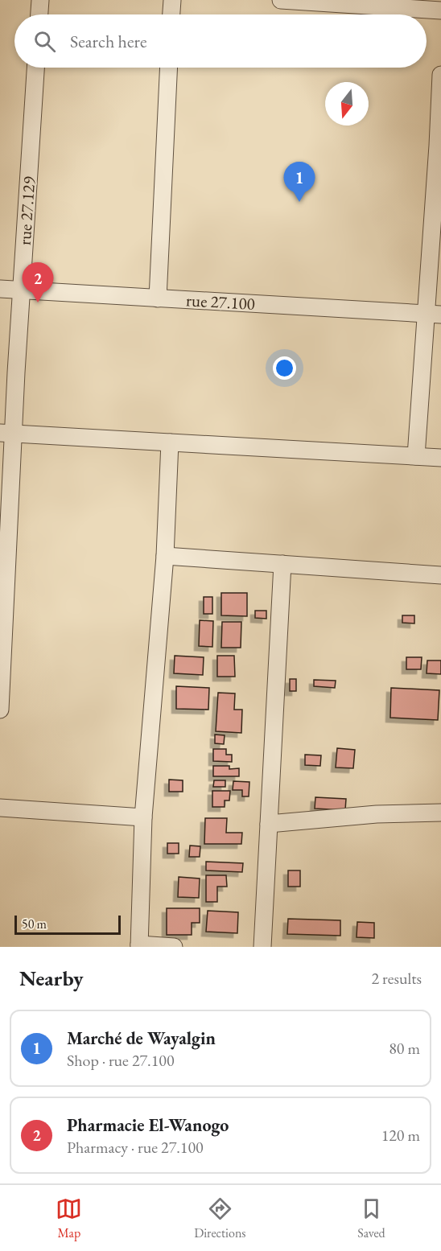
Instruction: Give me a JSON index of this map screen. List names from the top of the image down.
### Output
{
  "streets": {
    "street": ["rue 27.129", "rue 27.100"]
  },
  "crossings": [
    ["rue 27.129", "rue 27.100"]
  ],
  "scale_bar": "50 m",
  "north": "bottom",
  "page": {
    "search": "Search here",
    "pins": ["1", "2"],
    "scale": "50 m",
    "heading": ["Nearby", "2 results"],
    "list": [
      {
        "mark": "1",
        "name": "Marché de Wayalgin",
        "note": "Shop · rue 27.100",
        "value": "80 m"
      },
      {
        "mark": "2",
        "name": "Pharmacie El-Wanogo",
        "note": "Pharmacy · rue 27.100",
        "value": "120 m"
      }
    ],
    "nav": ["Map", "Directions", "Saved"]
  }
}
